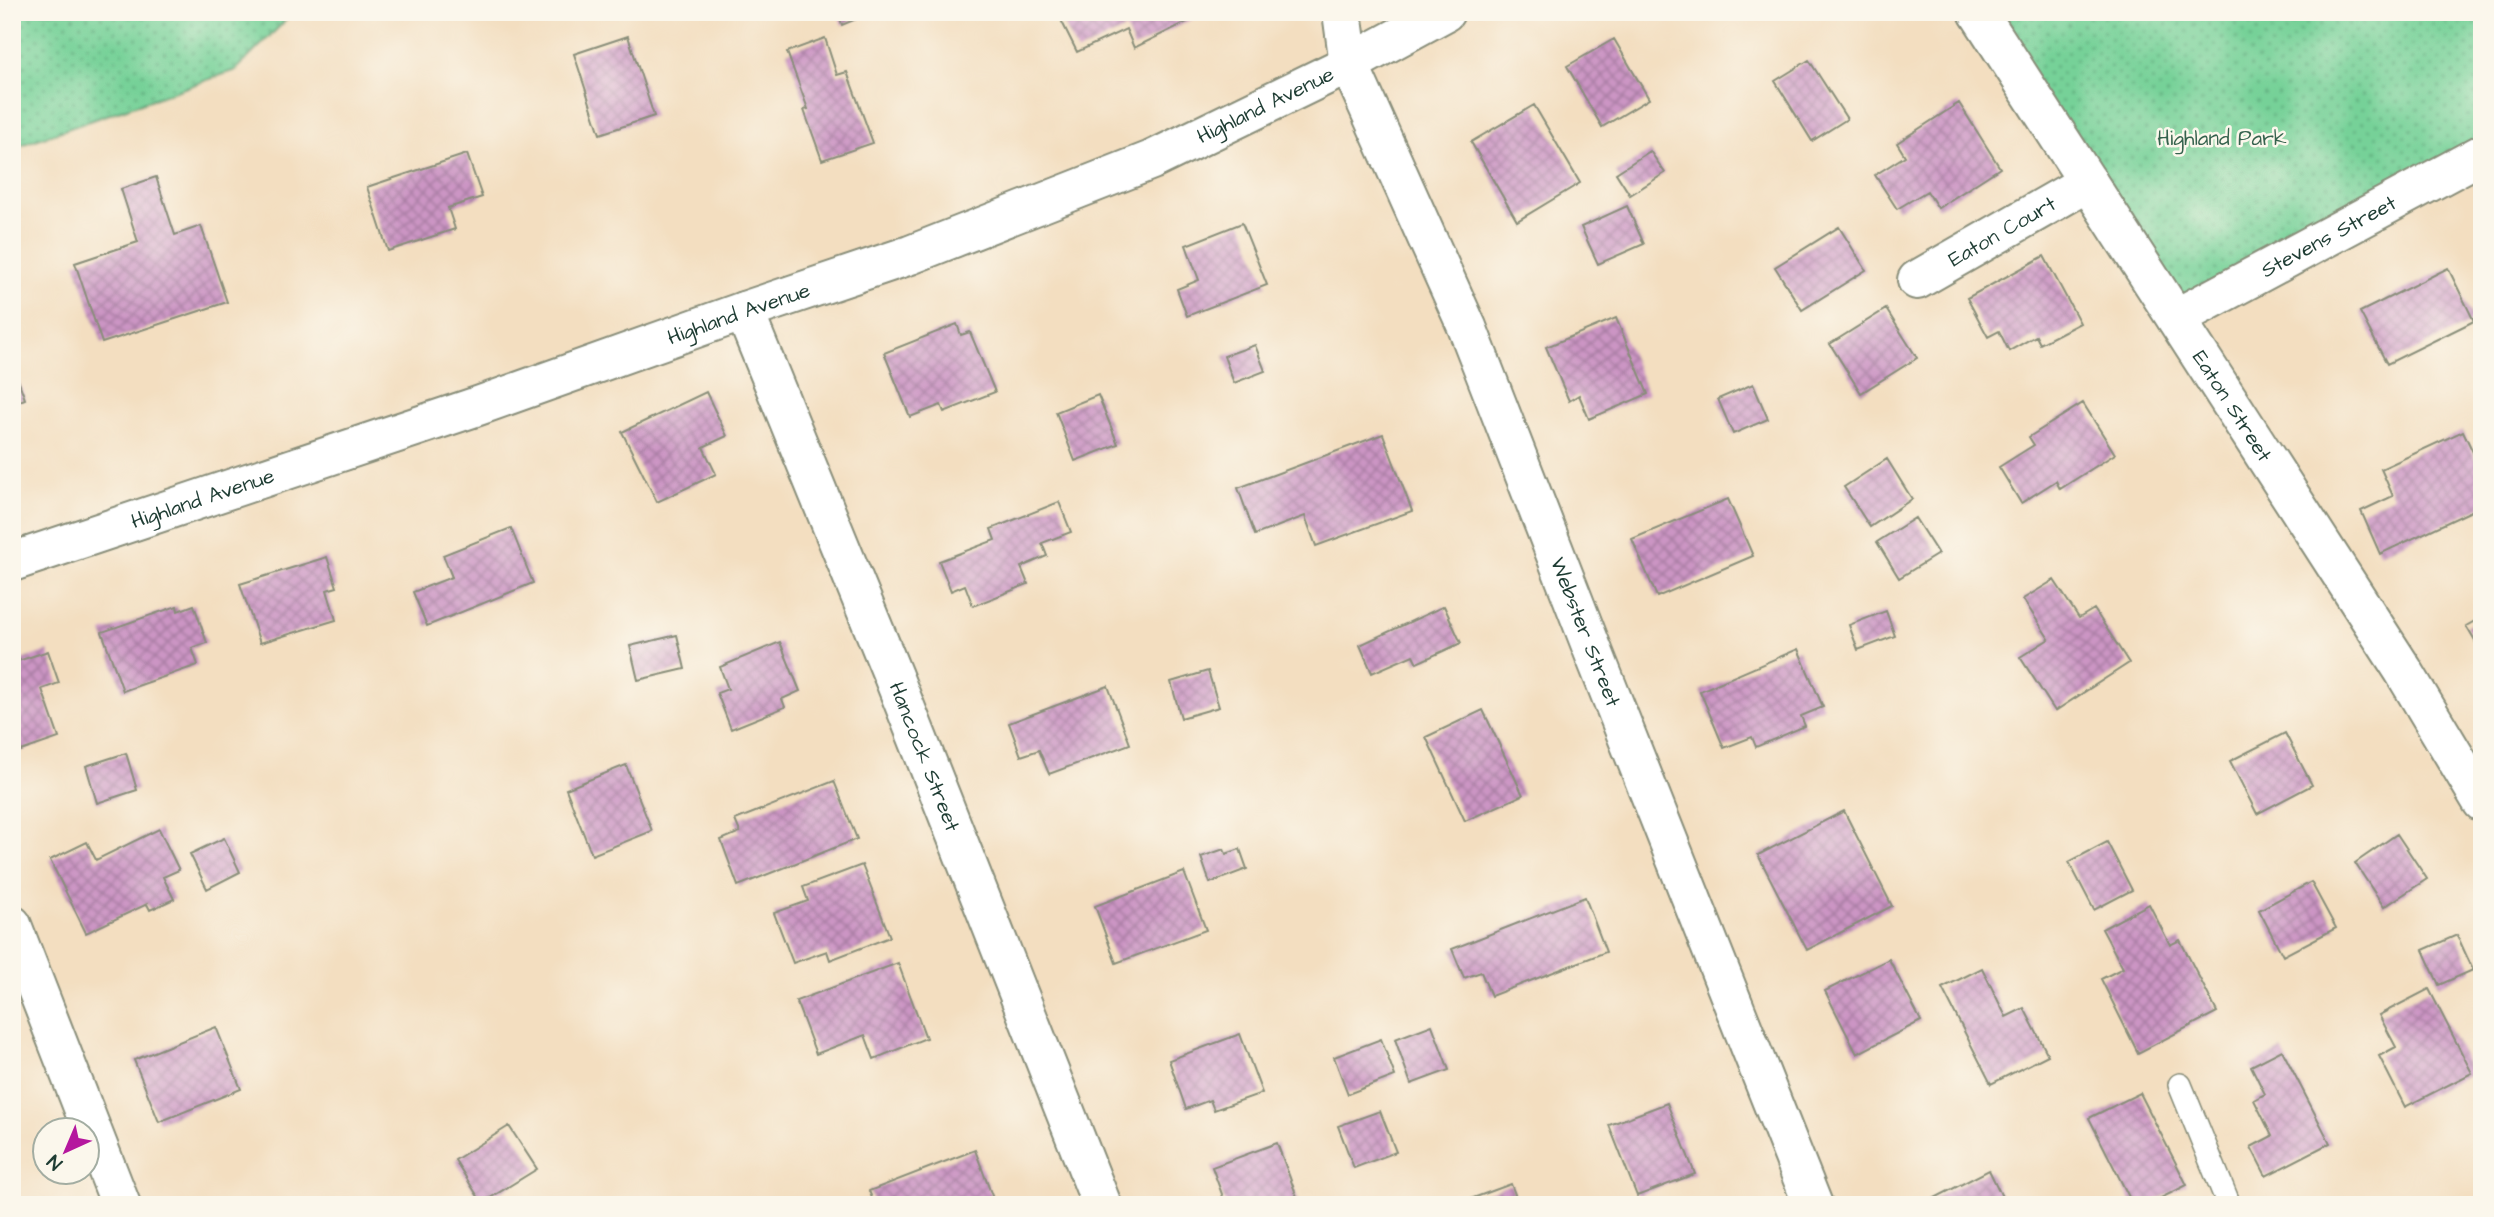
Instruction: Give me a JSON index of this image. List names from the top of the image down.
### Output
{
  "streets": {
    "street": [
      "Highland Avenue",
      "Eaton Court",
      "Stevens Street",
      "Eaton Street",
      "Webster Street",
      "Hancock Street"
    ]
  },
  "crossings": [
    ["Highland Avenue", "Webster Street"],
    ["Highland Avenue", "Hancock Street"],
    ["Eaton Court", "Eaton Street"],
    ["Stevens Street", "Eaton Street"]
  ],
  "parks": ["Highland Park"],
  "north": "bottom left"
}
